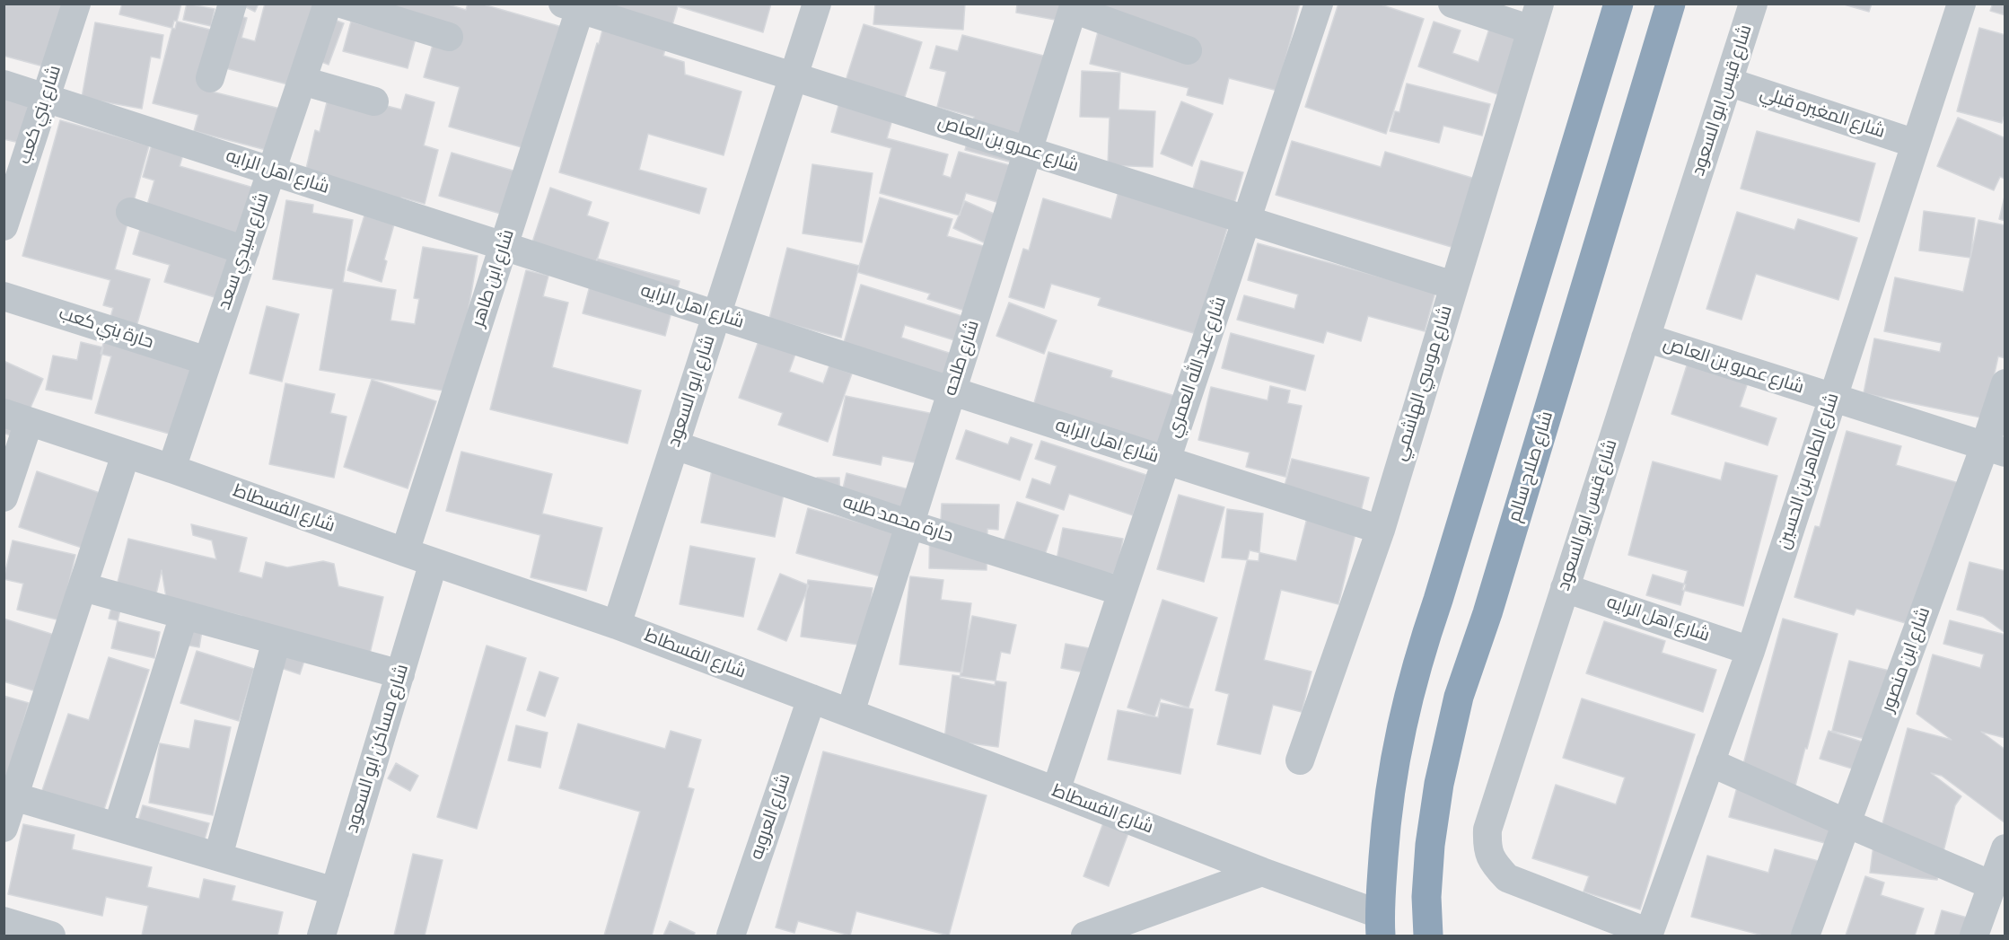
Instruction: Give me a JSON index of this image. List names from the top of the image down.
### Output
{
  "streets": {
    "highway": ["شارع صلاح سالم"],
    "street": [
      "شارع قيس ابو السعود",
      "شارع المغيره قبلي",
      "شارع بني كعب",
      "شارع عمرو بن العاص",
      "شارع اهل الرايه",
      "شارع سيدي سعد",
      "شارع ابن طاهر",
      "حارة بني كعب",
      "شارع طلحه",
      "شارع عبد الله العمري",
      "شارع موسي الهاشمي",
      "شارع ابو السعود",
      "شارع الطاهر بن الحسين",
      "شارع الفسطاط",
      "حارة محمد طلبه",
      "شارع ابن منصور",
      "شارع مساكن ابو السعود",
      "شارع العروبه"
    ]
  },
  "crossings": [
    ["شارع قيس ابو السعود", "شارع المغيره قبلي"],
    ["شارع قيس ابو السعود", "شارع عمرو بن العاص"],
    ["شارع قيس ابو السعود", "شارع اهل الرايه"],
    ["شارع قيس ابو السعود", "شارع الطاهر بن الحسين"],
    ["شارع المغيره قبلي", "شارع الطاهر بن الحسين"],
    ["شارع بني كعب", "شارع اهل الرايه"],
    ["شارع عمرو بن العاص", "شارع ابن طاهر"],
    ["شارع عمرو بن العاص", "شارع طلحه"],
    ["شارع عمرو بن العاص", "شارع عبد الله العمري"],
    ["شارع عمرو بن العاص", "شارع موسي الهاشمي"],
    ["شارع عمرو بن العاص", "شارع ابو السعود"],
    ["شارع عمرو بن العاص", "شارع الطاهر بن الحسين"],
    ["شارع عمرو بن العاص", "شارع ابن منصور"],
    ["شارع اهل الرايه", "شارع سيدي سعد"],
    ["شارع اهل الرايه", "شارع ابن طاهر"],
    ["شارع اهل الرايه", "شارع طلحه"],
    ["شارع اهل الرايه", "شارع عبد الله العمري"],
    ["شارع اهل الرايه", "شارع موسي الهاشمي"],
    ["شارع اهل الرايه", "شارع ابو السعود"],
    ["شارع اهل الرايه", "شارع الطاهر بن الحسين"],
    ["شارع سيدي سعد", "حارة بني كعب"],
    ["شارع سيدي سعد", "شارع الفسطاط"],
    ["شارع ابن طاهر", "شارع الفسطاط"],
    ["شارع طلحه", "شارع الفسطاط"],
    ["شارع طلحه", "حارة محمد طلبه"],
    ["شارع عبد الله العمري", "شارع الفسطاط"],
    ["شارع عبد الله العمري", "حارة محمد طلبه"],
    ["شارع ابو السعود", "شارع الفسطاط"],
    ["شارع ابو السعود", "حارة محمد طلبه"],
    ["شارع الفسطاط", "شارع مساكن ابو السعود"],
    ["شارع الفسطاط", "شارع العروبه"]
  ]
}
